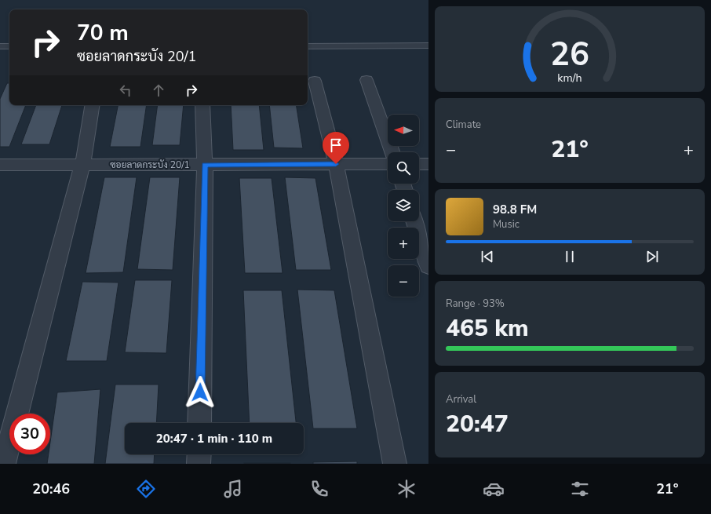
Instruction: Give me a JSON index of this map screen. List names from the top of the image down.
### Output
{
  "streets": {
    "street": ["ซอยลาดกระบัง 20/1"]
  },
  "north": "left",
  "page": {
    "turn": ["70 m", "ซอยลาดกระบัง 20/1"],
    "tile": [
      "Climate",
      ["Range · 93%", "465 km"],
      ["Arrival", "20:47"]
    ],
    "map_buttons": ["+", "−"],
    "heat": ["−", "21°", "+"],
    "song": ["98.8 FM", "Music"],
    "limit": "30",
    "trip": "20:47 · 1 min · 110 m",
    "tabs": ["20:46", "21°"],
    "gauge": ["26", "km/h"]
  }
}
